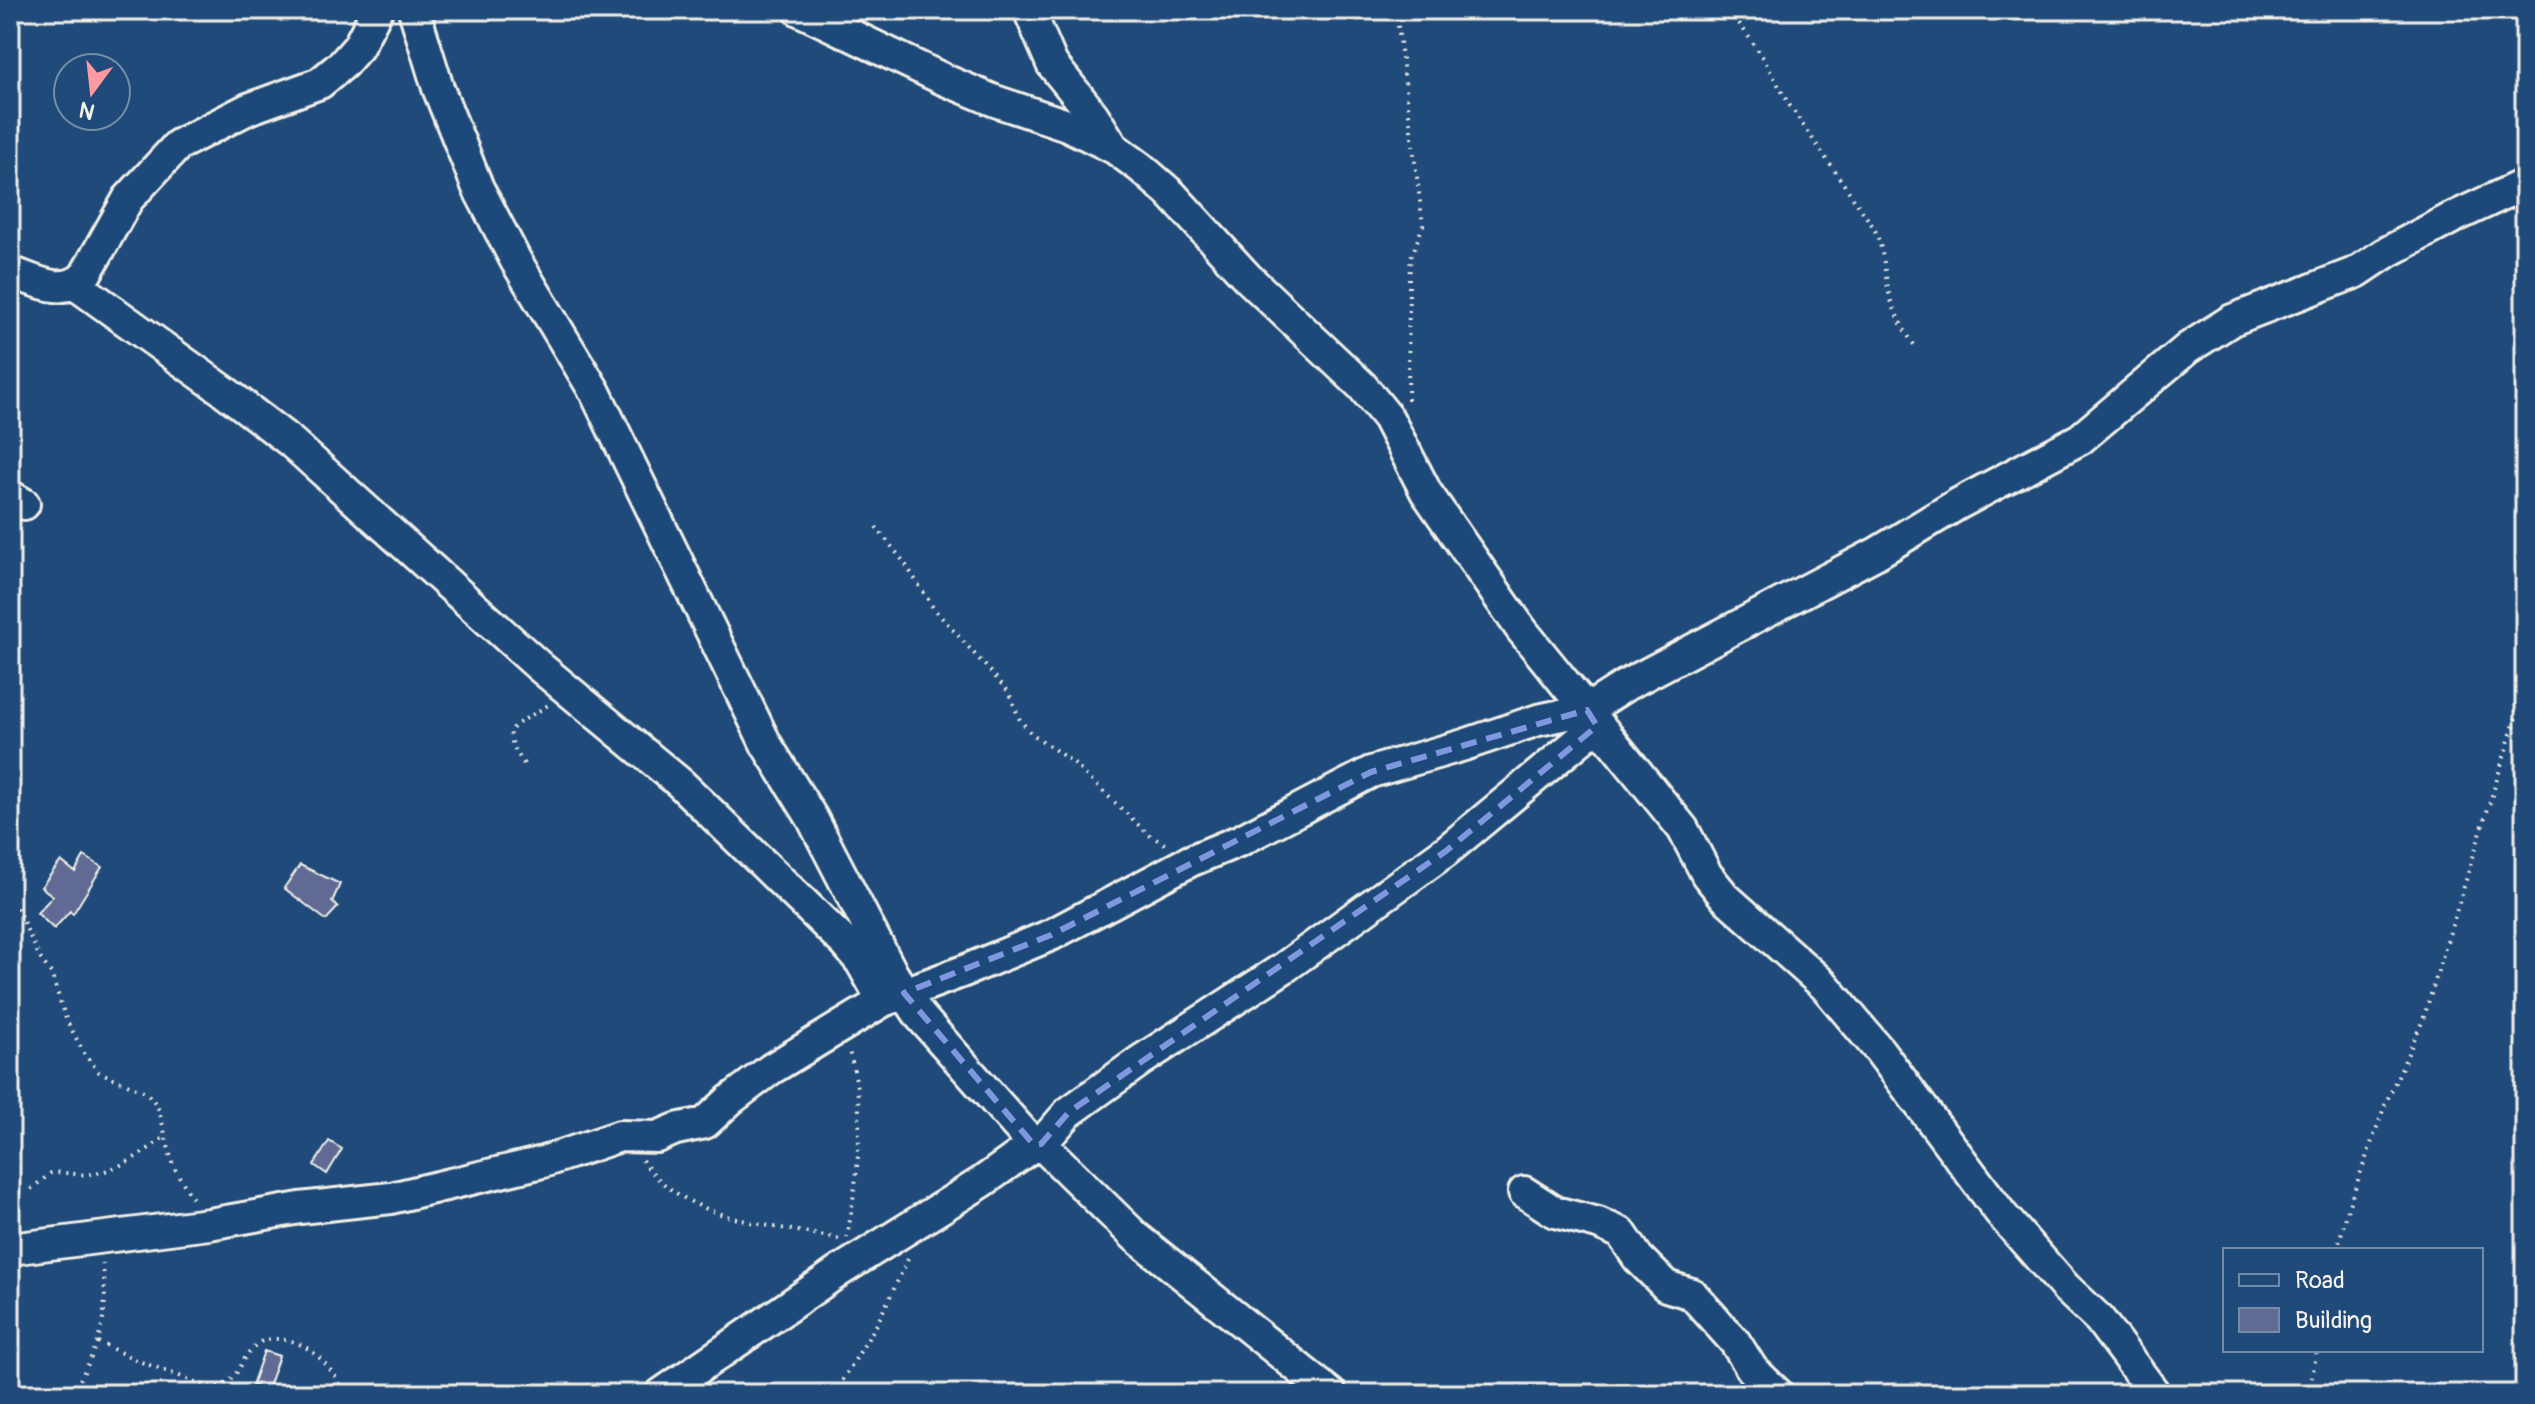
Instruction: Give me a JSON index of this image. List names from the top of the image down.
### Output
{
  "legend": ["Road", "Building"],
  "north": "bottom"
}
